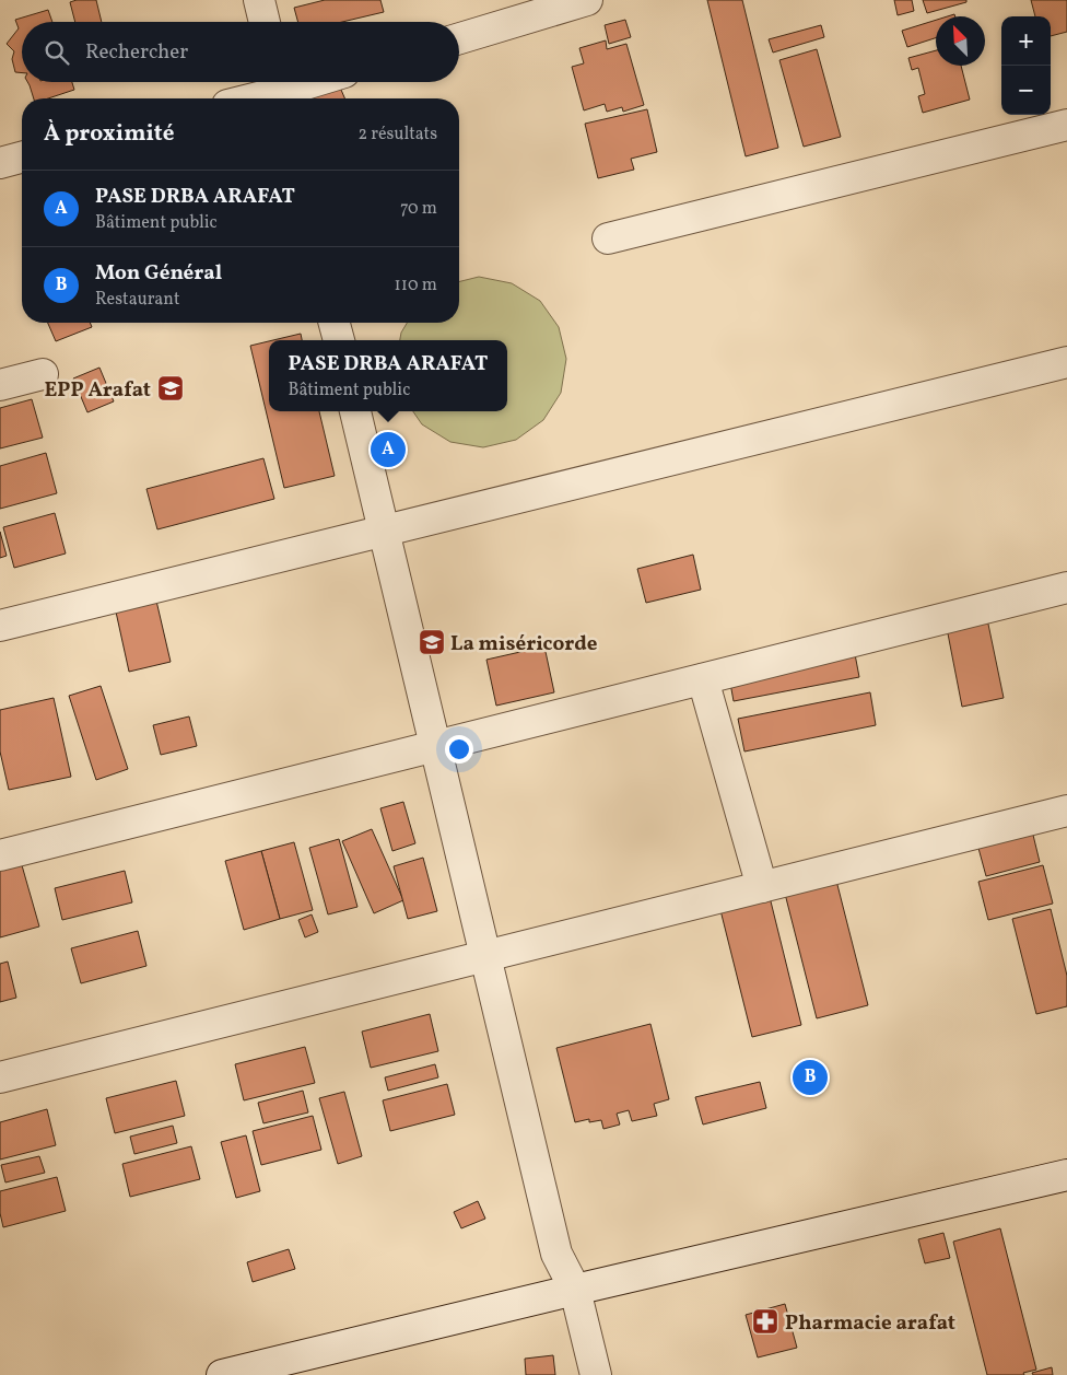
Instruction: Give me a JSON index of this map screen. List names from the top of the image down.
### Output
{
  "places": {
    "school or university": ["EPP Arafat", "La miséricorde"],
    "pharmacy": ["Pharmacie arafat"]
  },
  "north": "top left",
  "page": {
    "map_buttons": ["+", "−"],
    "search": "Rechercher",
    "heading": ["À proximité", "2 résultats"],
    "list": [
      {
        "mark": "A",
        "name": "PASE DRBA ARAFAT",
        "note": "Bâtiment public",
        "value": "70 m"
      },
      {
        "mark": "B",
        "name": "Mon Général",
        "note": "Restaurant",
        "value": "110 m"
      }
    ],
    "popup": ["PASE DRBA ARAFAT", "Bâtiment public"],
    "pins": ["A", "B"]
  }
}
